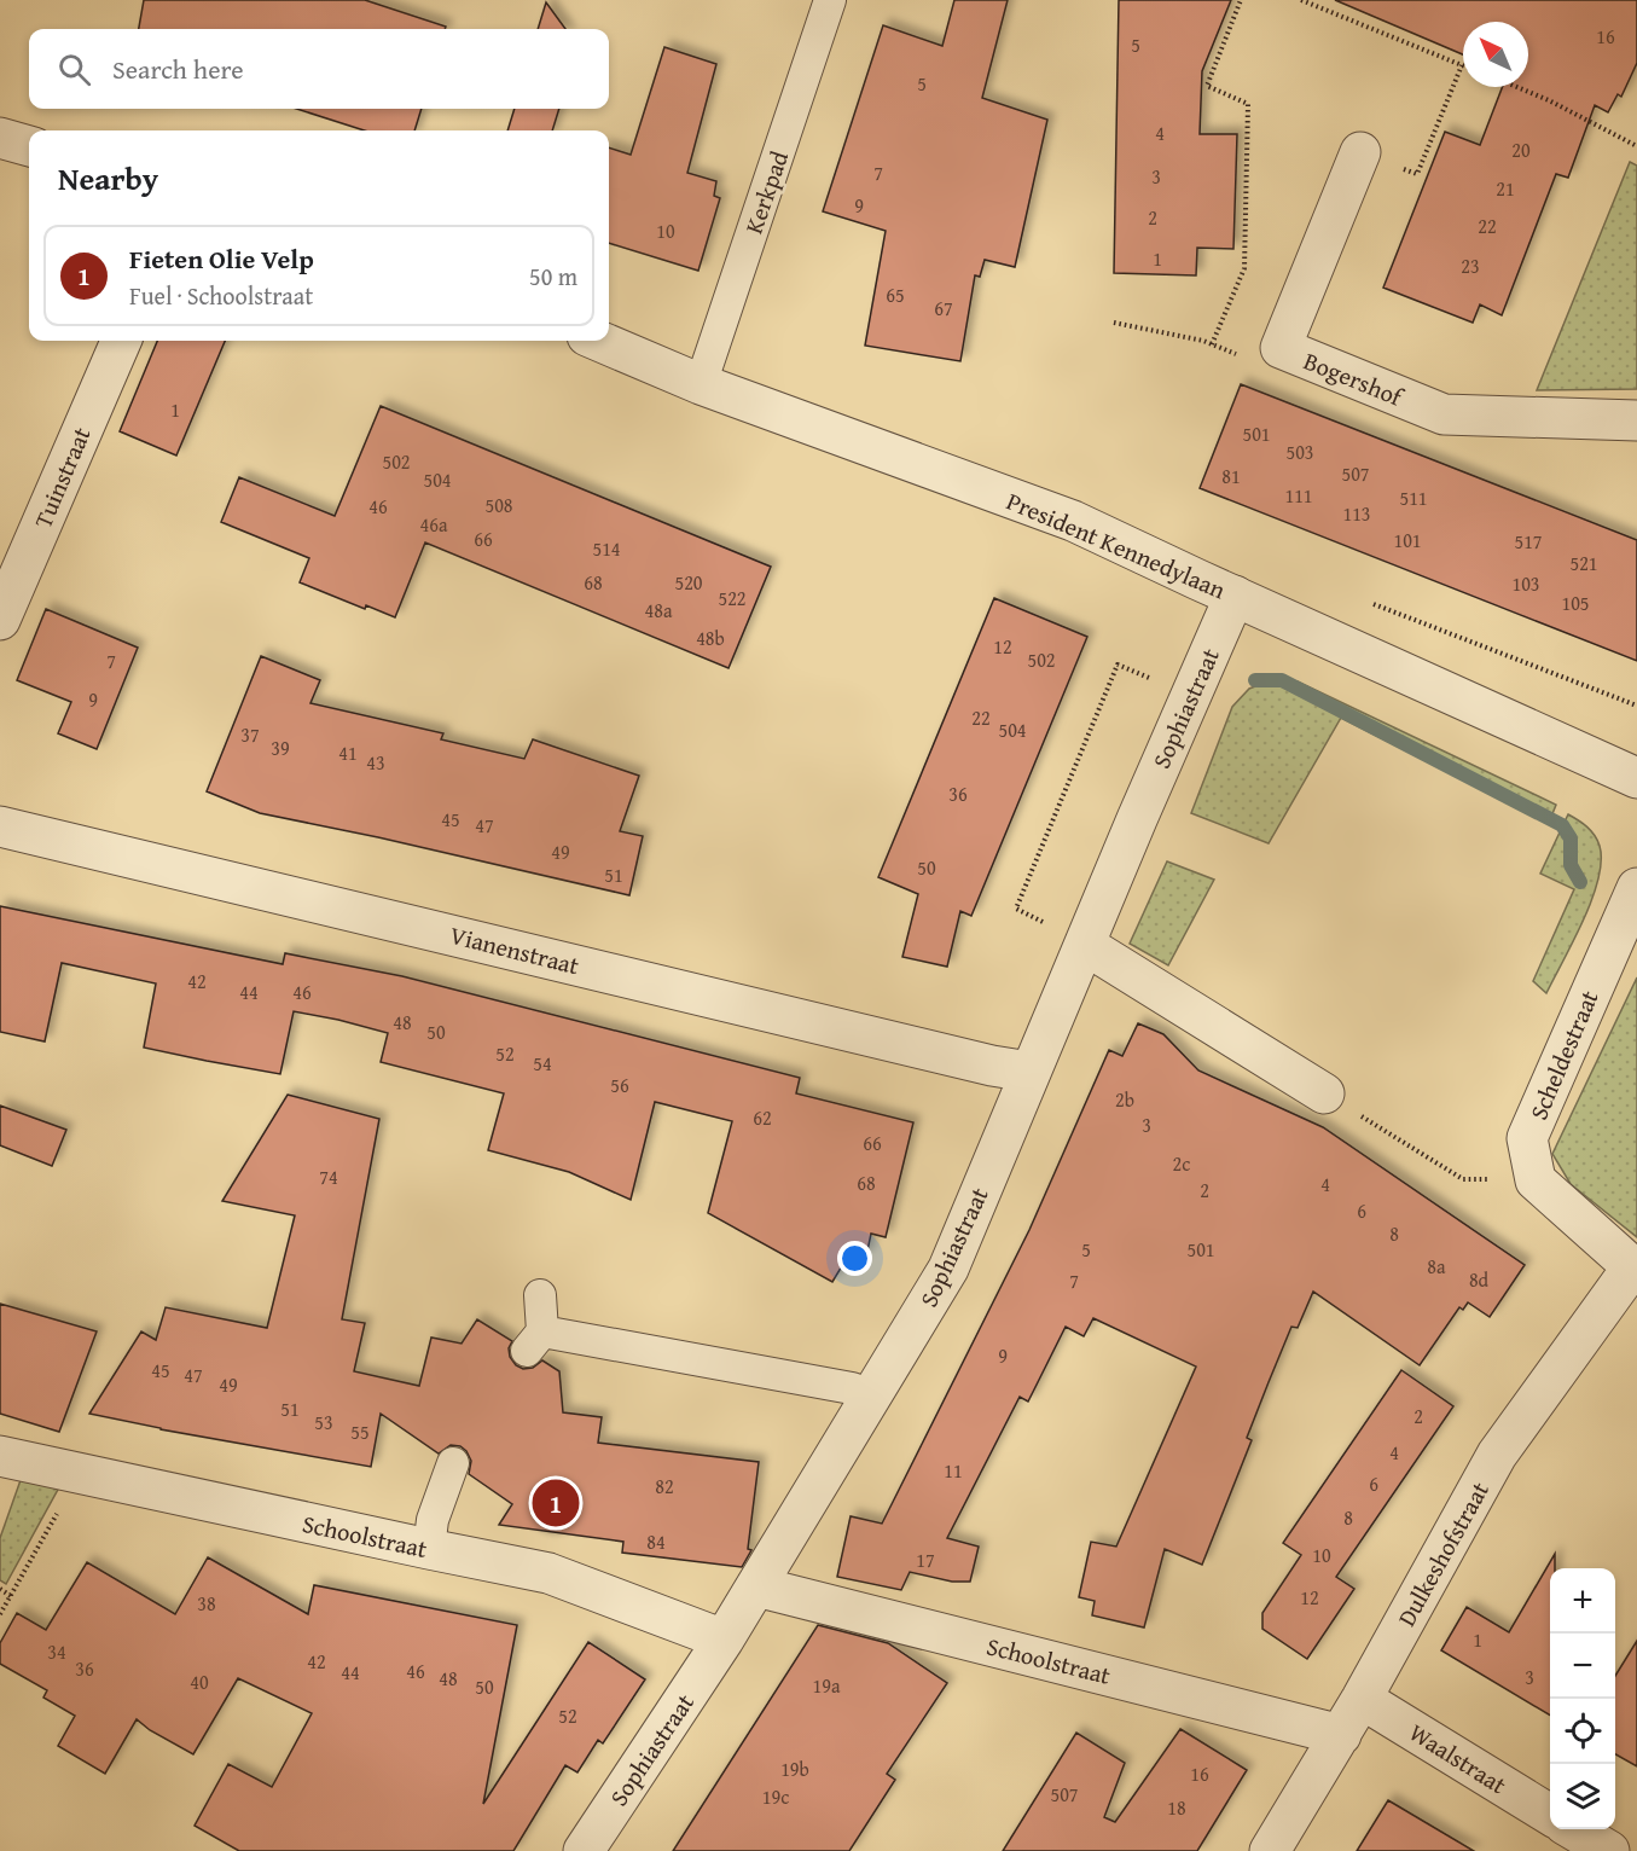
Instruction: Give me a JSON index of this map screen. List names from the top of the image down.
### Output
{
  "streets": {
    "street": [
      "Bogershof",
      "Tuinstraat",
      "President Kennedylaan",
      "Sophiastraat",
      "Vianenstraat",
      "Scheldestraat",
      "Schoolstraat",
      "Dulkeshofstraat",
      "Waalstraat"
    ],
    "lane": ["Kerkpad"]
  },
  "crossings": [
    ["Kerkpad", "President Kennedylaan"],
    ["President Kennedylaan", "Sophiastraat"],
    ["Sophiastraat", "Vianenstraat"],
    ["Sophiastraat", "Schoolstraat"],
    ["Schoolstraat", "Dulkeshofstraat"],
    ["Dulkeshofstraat", "Waalstraat"]
  ],
  "house_numbers": [
    "16",
    "5",
    "5",
    "4",
    "20",
    "7",
    "3",
    "21",
    "9",
    "2",
    "22",
    "10",
    "1",
    "23",
    "65",
    "67",
    "1",
    "501",
    "503",
    "502",
    "507",
    "81",
    "504",
    "111",
    "511",
    "508",
    "46",
    "113",
    "46a",
    "66",
    "101",
    "517",
    "514",
    "521",
    "68",
    "520",
    "103",
    "522",
    "105",
    "48a",
    "48b",
    "12",
    "502",
    "7",
    "9",
    "22",
    "504",
    "37",
    "39",
    "41",
    "43",
    "36",
    "45",
    "47",
    "49",
    "50",
    "51",
    "42",
    "44",
    "46",
    "48",
    "50",
    "52",
    "54",
    "56",
    "2b",
    "62",
    "3",
    "66",
    "2c",
    "74",
    "68",
    "4",
    "2",
    "6",
    "8",
    "5",
    "501",
    "8a",
    "8d",
    "7",
    "9",
    "45",
    "47",
    "49",
    "51",
    "2",
    "53",
    "55",
    "4",
    "11",
    "6",
    "82",
    "8",
    "84",
    "10",
    "17",
    "12",
    "38",
    "1",
    "34",
    "42",
    "36",
    "46",
    "44",
    "3",
    "48",
    "40",
    "19a",
    "50",
    "52",
    "19b",
    "16",
    "507",
    "19c",
    "18"
  ],
  "north": "top left",
  "page": {
    "search": "Search here",
    "heading": "Nearby",
    "list": [
      {
        "mark": "1",
        "name": "Fieten Olie Velp",
        "note": "Fuel · Schoolstraat",
        "value": "50 m"
      }
    ],
    "pins": "1",
    "map_buttons": ["+", "−"]
  }
}
